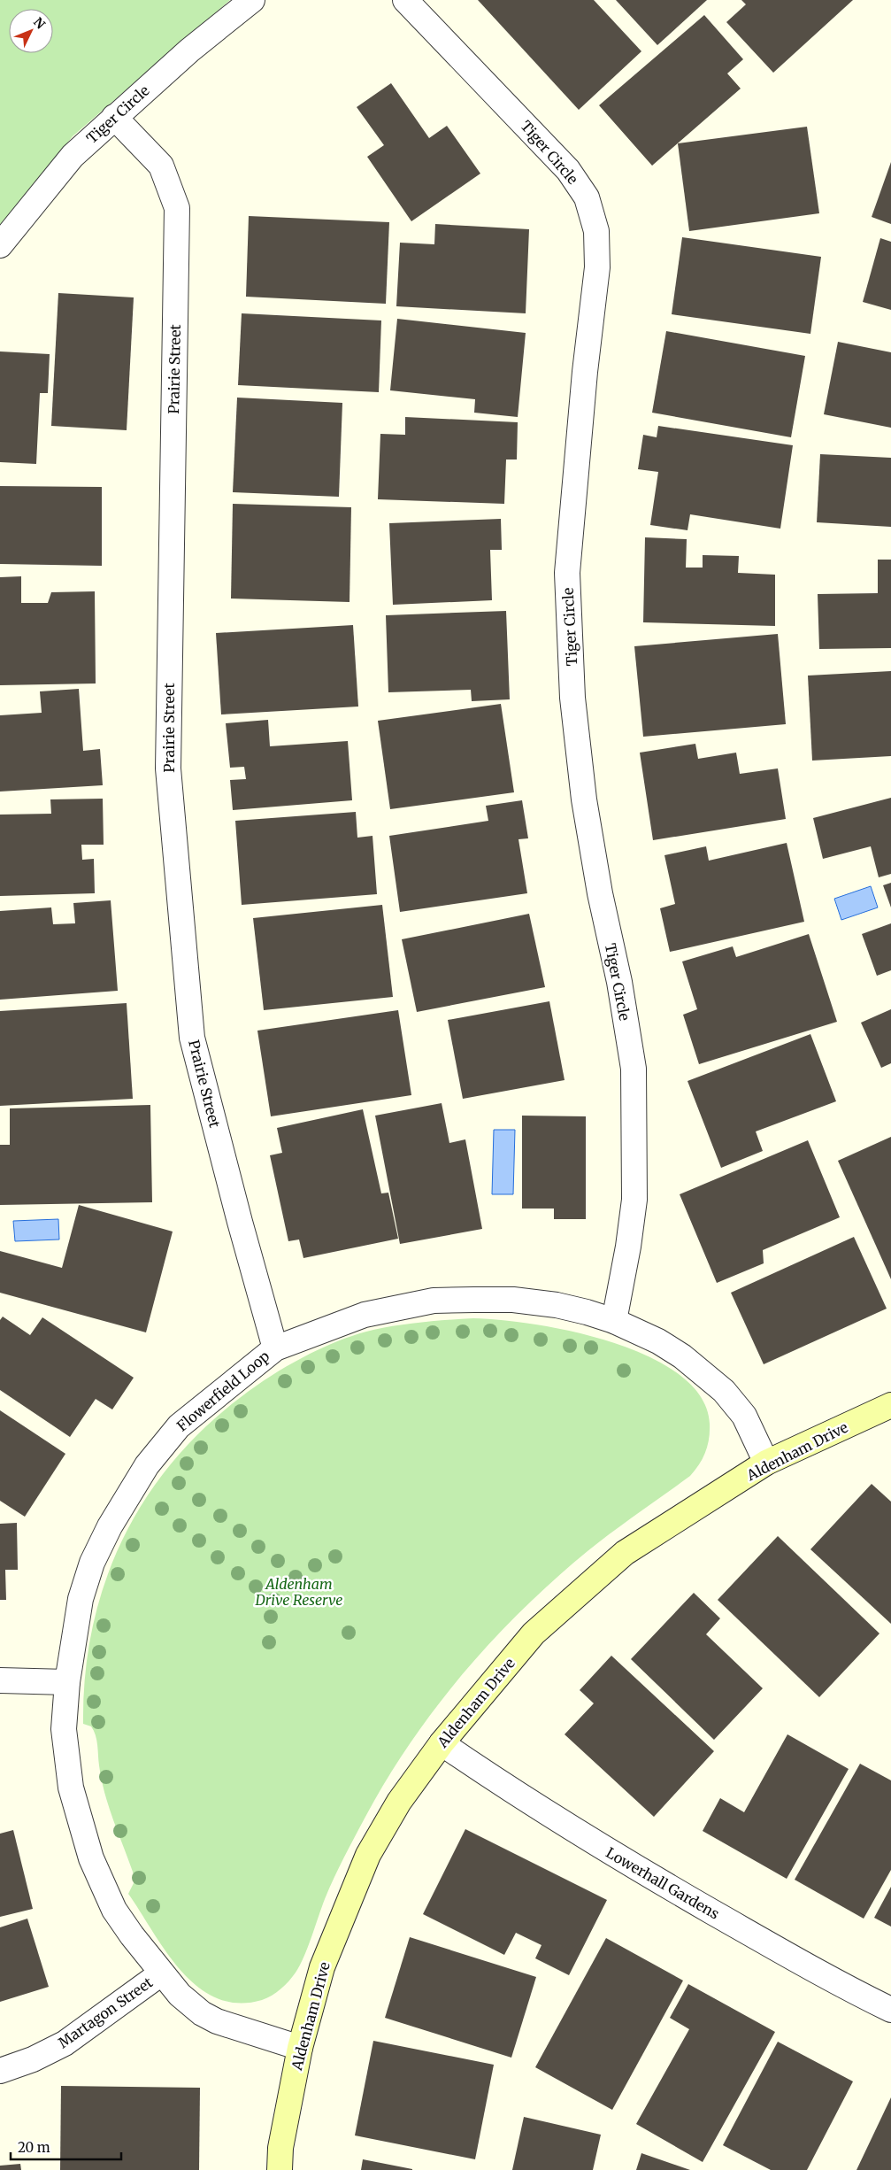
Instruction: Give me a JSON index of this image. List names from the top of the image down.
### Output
{
  "streets": {
    "street": [
      "Tiger Circle",
      "Prairie Street",
      "Flowerfield Loop",
      "Aldenham Drive",
      "Lowerhall Gardens",
      "Martagon Street"
    ]
  },
  "crossings": [
    ["Tiger Circle", "Prairie Street"],
    ["Tiger Circle", "Flowerfield Loop"],
    ["Prairie Street", "Flowerfield Loop"],
    ["Flowerfield Loop", "Aldenham Drive"],
    ["Flowerfield Loop", "Martagon Street"],
    ["Aldenham Drive", "Lowerhall Gardens"]
  ],
  "parks": ["Aldenham Drive Reserve"],
  "scale_bar": "20 m",
  "north": "top right"
}
